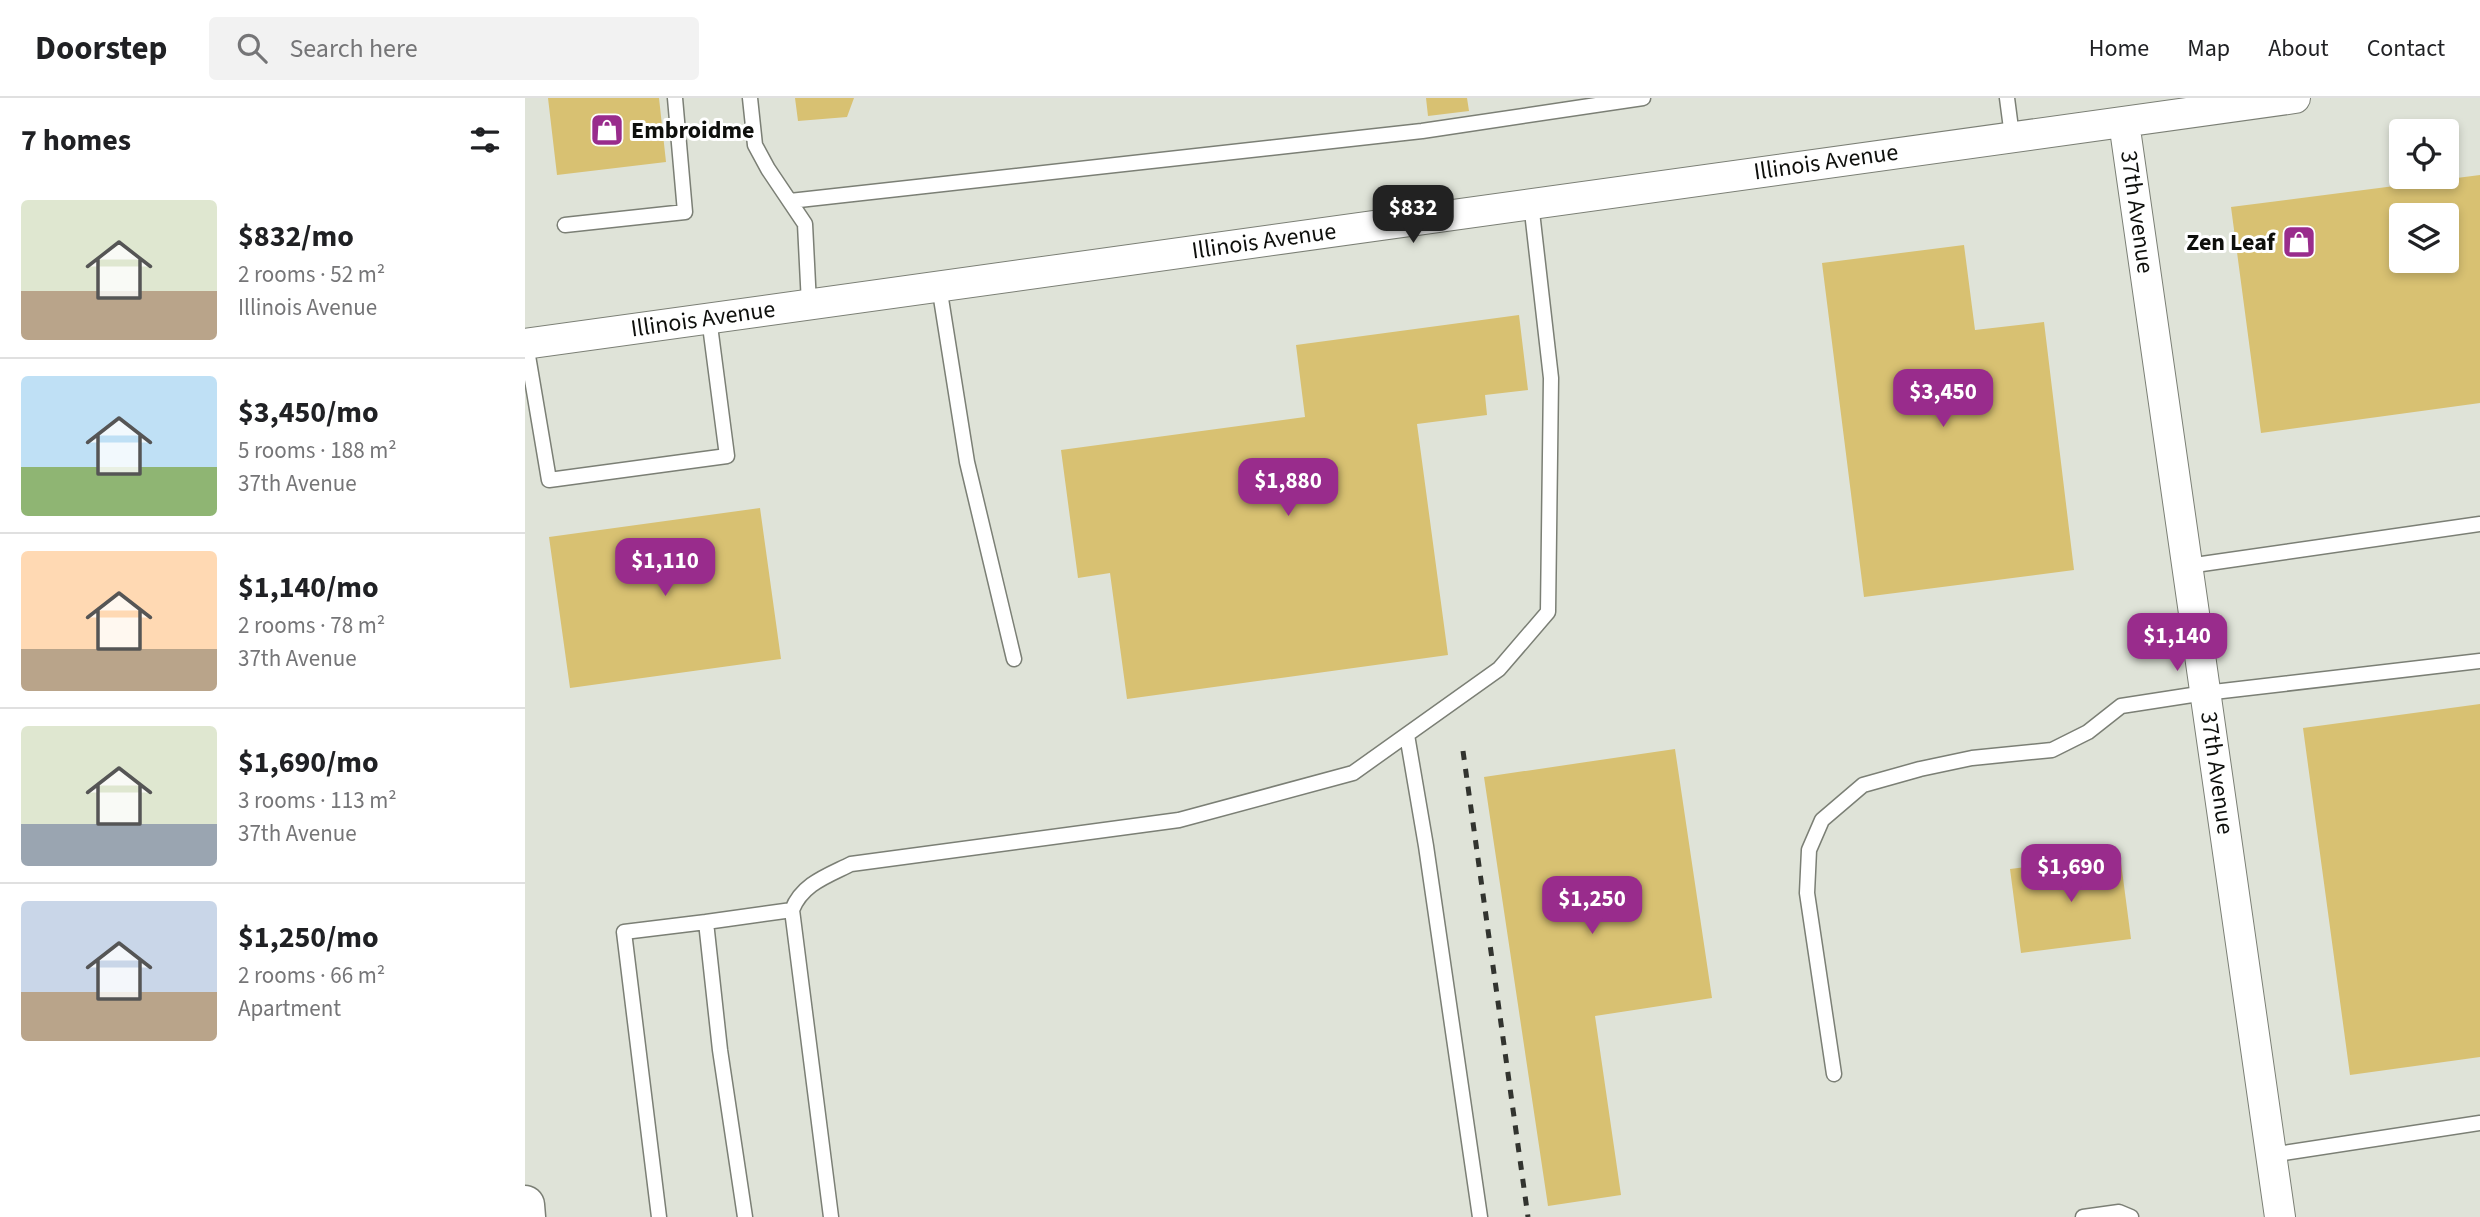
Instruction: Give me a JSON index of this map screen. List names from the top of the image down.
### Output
{
  "streets": {
    "street": ["Illinois Avenue", "37th Avenue"]
  },
  "crossings": [
    ["Illinois Avenue", "37th Avenue"]
  ],
  "places": {
    "shop": ["Embroidme", "Zen Leaf"]
  },
  "page": {
    "header": "Doorstep",
    "search": "Search here",
    "nav": [
      "Home",
      "Map",
      "About",
      "Contact"
    ],
    "heading": "7 homes",
    "list": [
      {
        "name": "$832/mo",
        "note": "2 rooms · 52 m² · Illinois Avenue"
      },
      {
        "name": "$3,450/mo",
        "note": "5 rooms · 188 m² · 37th Avenue"
      },
      {
        "name": "$1,140/mo",
        "note": "2 rooms · 78 m² · 37th Avenue"
      },
      {
        "name": "$1,690/mo",
        "note": "3 rooms · 113 m² · 37th Avenue"
      },
      {
        "name": "$1,250/mo",
        "note": "2 rooms · 66 m² · Apartment"
      }
    ],
    "price": [
      "$832",
      "$3,450",
      "$1,880",
      "$1,110",
      "$1,140",
      "$1,690",
      "$1,250"
    ]
  }
}
